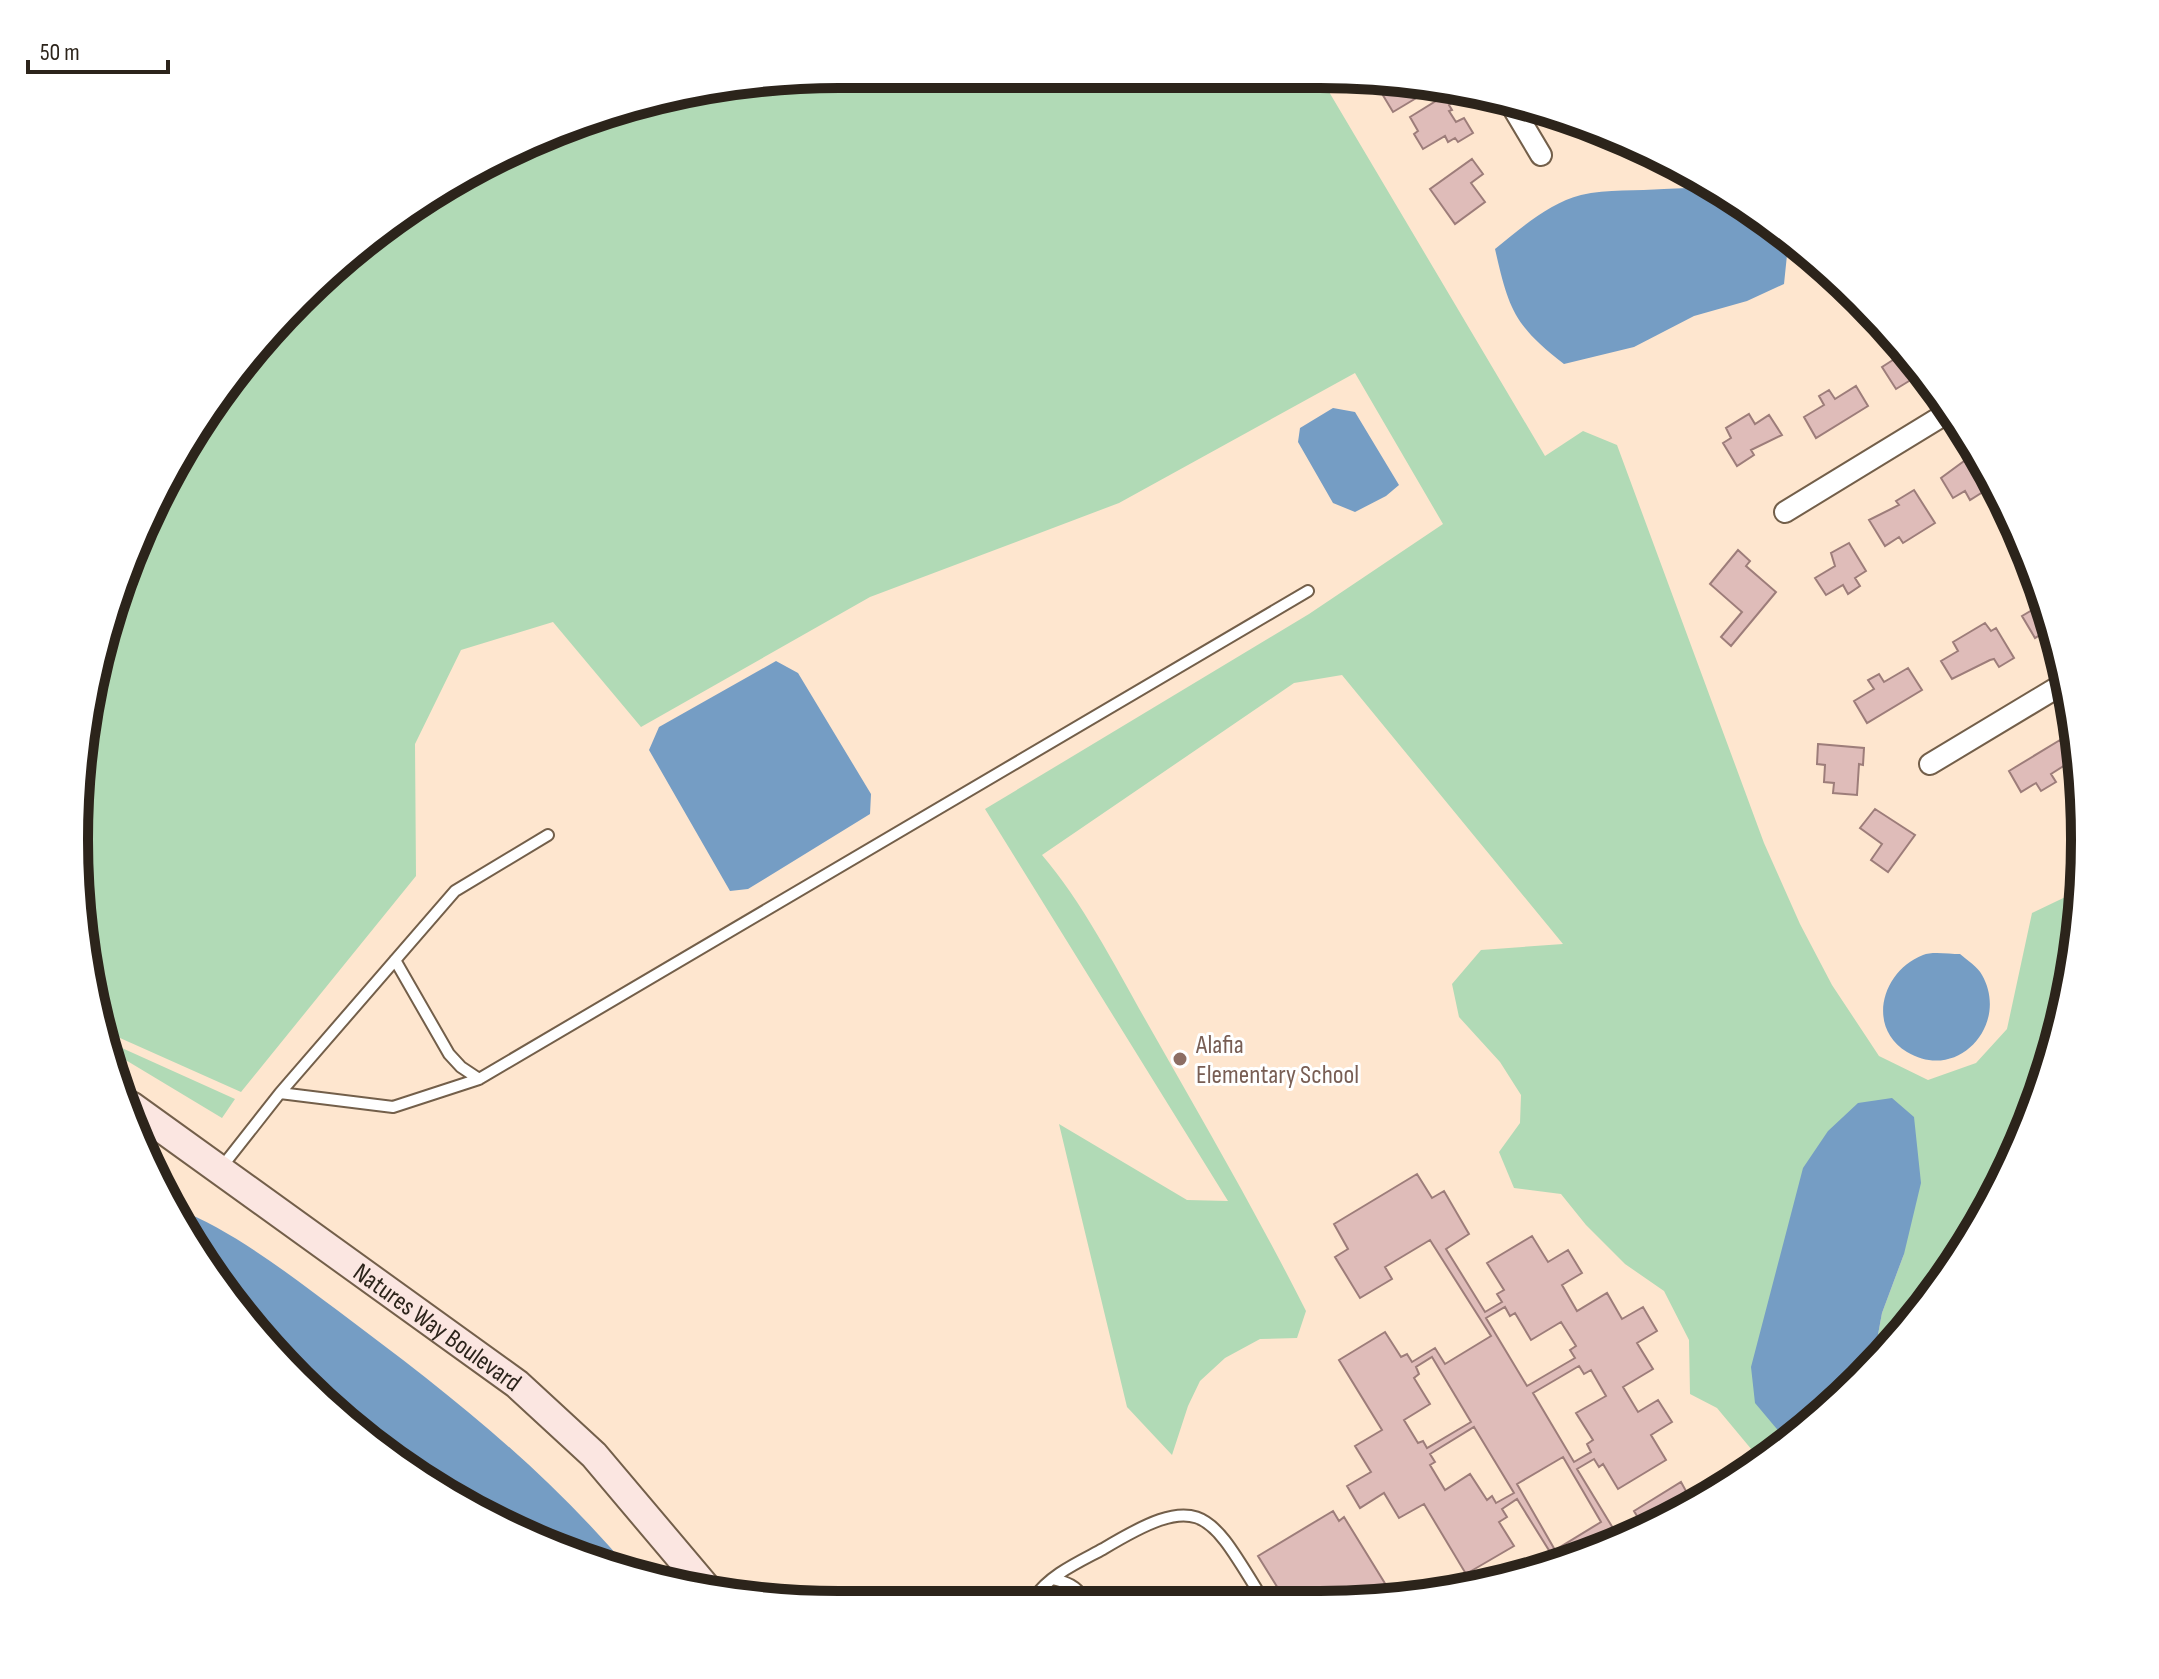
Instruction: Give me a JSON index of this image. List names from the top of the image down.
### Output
{
  "streets": {
    "street": ["Natures Way Boulevard"]
  },
  "places": ["Alafia Elementary School"],
  "scale_bar": "50 m"
}
